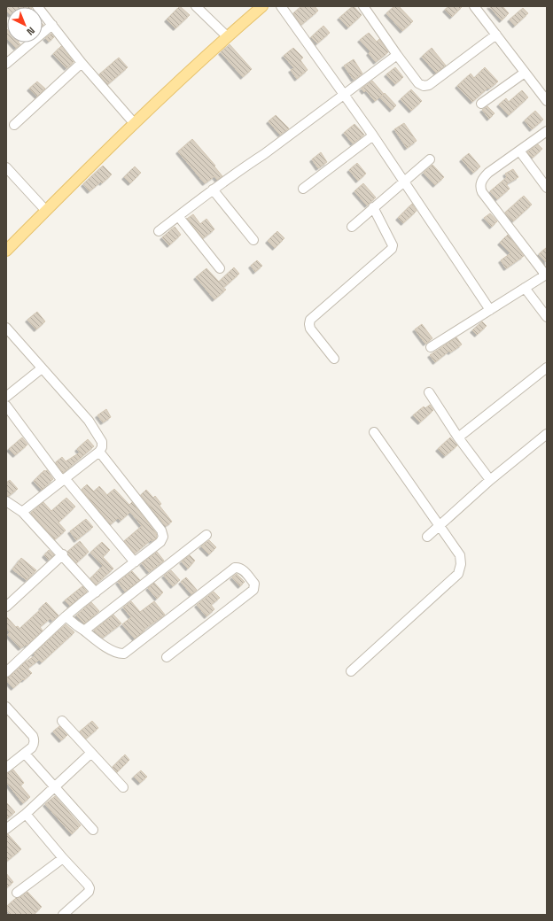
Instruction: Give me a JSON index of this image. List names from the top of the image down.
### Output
{
  "north": "bottom right"
}
